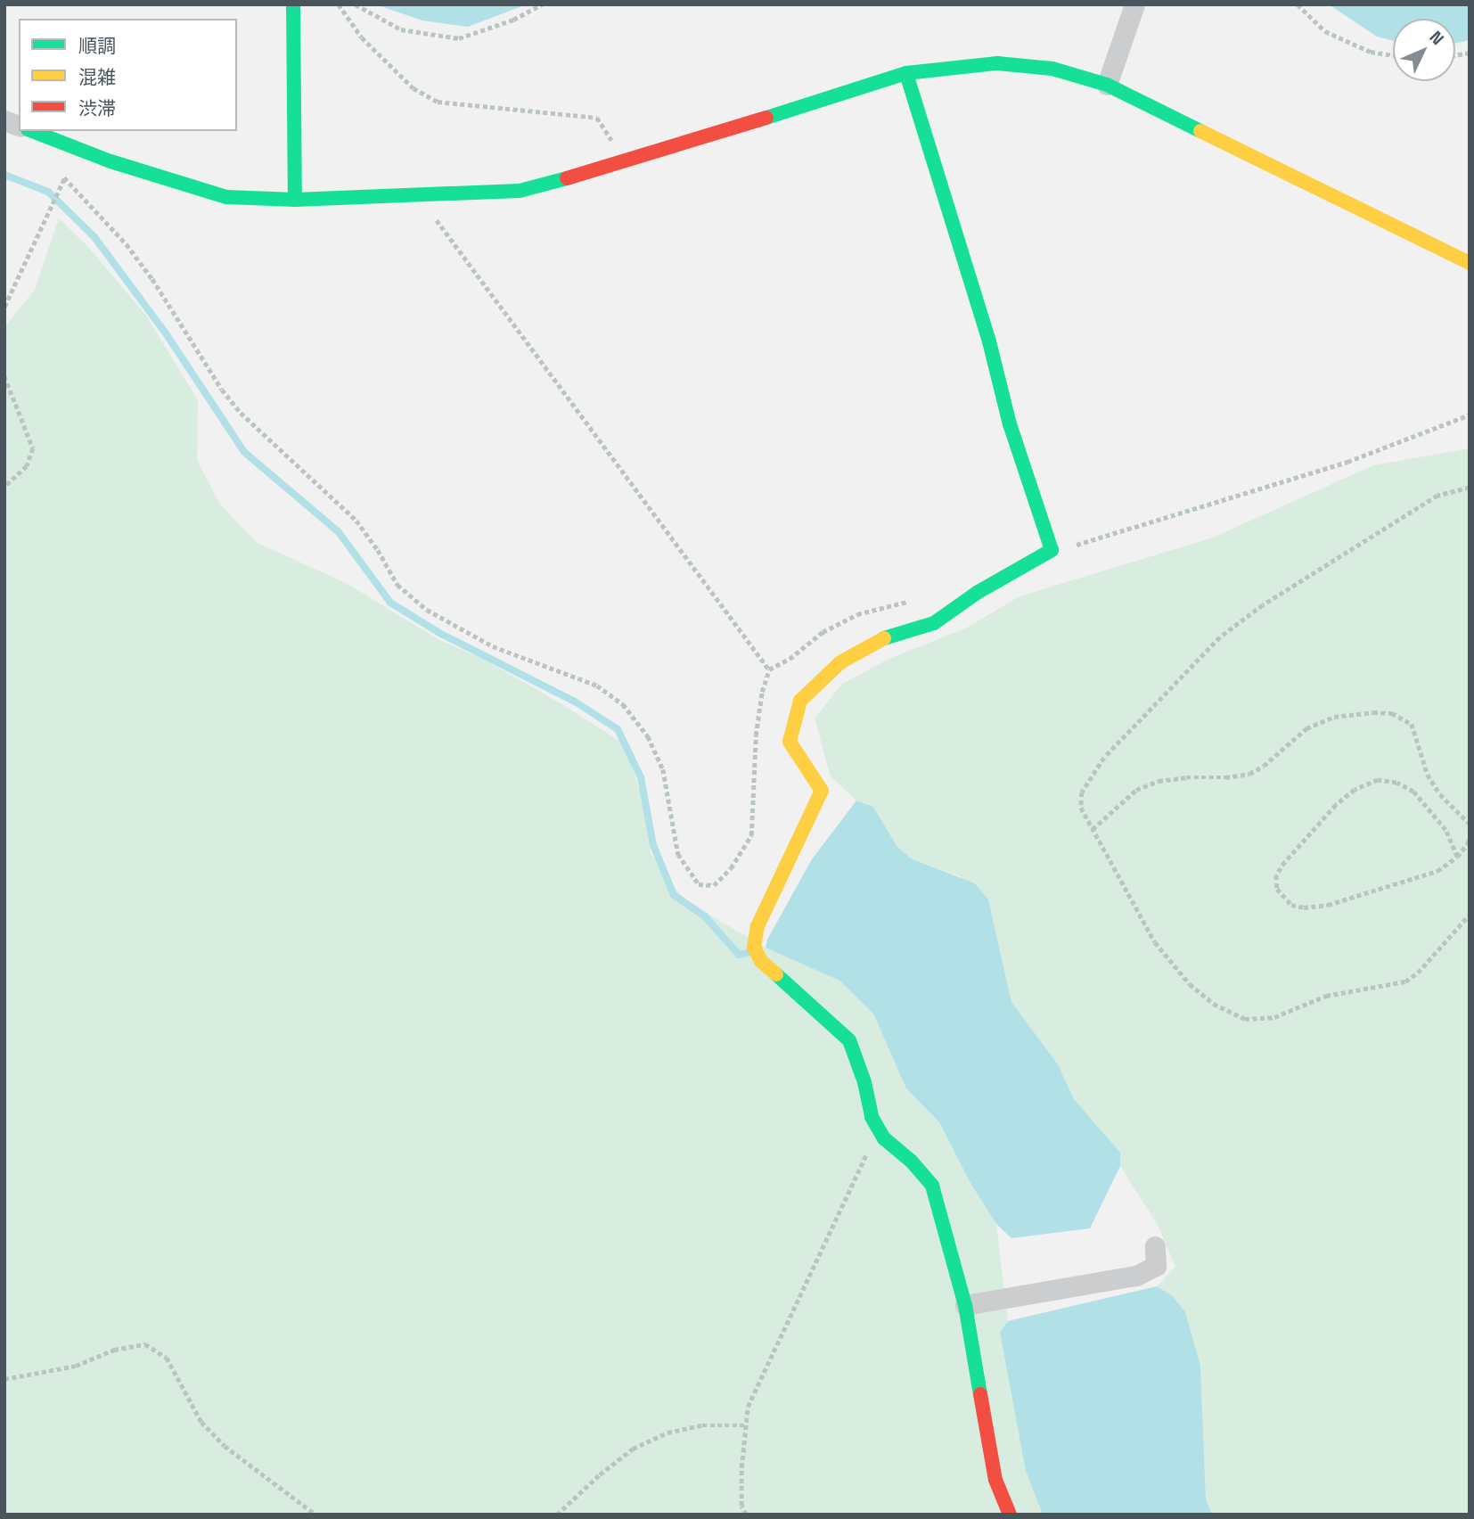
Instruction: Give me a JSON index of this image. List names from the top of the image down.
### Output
{
  "legend": ["順調", "混雑", "渋滞"],
  "north": "top right"
}
